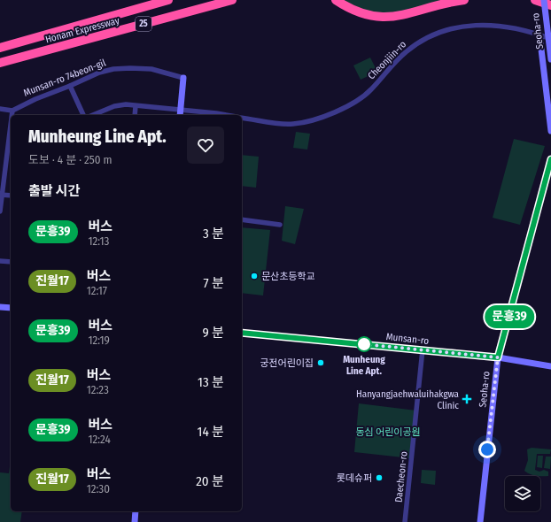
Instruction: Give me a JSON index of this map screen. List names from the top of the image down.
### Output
{
  "streets": {
    "highway": ["25", "Honam Expressway"],
    "street": [
      "Seoha-ro",
      "Cheonjiin-ro",
      "Munsan-ro 74beon-gil",
      "Munsan-ro",
      "Daecheon-ro"
    ]
  },
  "crossings": [
    ["Seoha-ro", "Munsan-ro"],
    ["Munsan-ro", "Daecheon-ro"]
  ],
  "parks": ["동심 어린이공원"],
  "places": {
    "other": [
      "문산초등학교",
      "Munheung Line Apt.",
      "궁전어린이집",
      "롯데슈퍼"
    ],
    "health": ["Hanyangjaehwaluihakgwa Clinic"]
  },
  "lines": ["bus line 문흥39"],
  "page": {
    "on_map": "문흥39",
    "heading": [
      ["Munheung Line Apt.", "도보 · 4 분 · 250 m"],
      "출발 시간"
    ],
    "list": [
      {
        "mark": "문흥39",
        "name": "버스",
        "note": "12:13",
        "value": "3 분"
      },
      {
        "mark": "진월17",
        "name": "버스",
        "note": "12:17",
        "value": "7 분"
      },
      {
        "mark": "문흥39",
        "name": "버스",
        "note": "12:19",
        "value": "9 분"
      },
      {
        "mark": "진월17",
        "name": "버스",
        "note": "12:23",
        "value": "13 분"
      },
      {
        "mark": "문흥39",
        "name": "버스",
        "note": "12:24",
        "value": "14 분"
      },
      {
        "mark": "진월17",
        "name": "버스",
        "note": "12:30",
        "value": "20 분"
      }
    ]
  }
}
